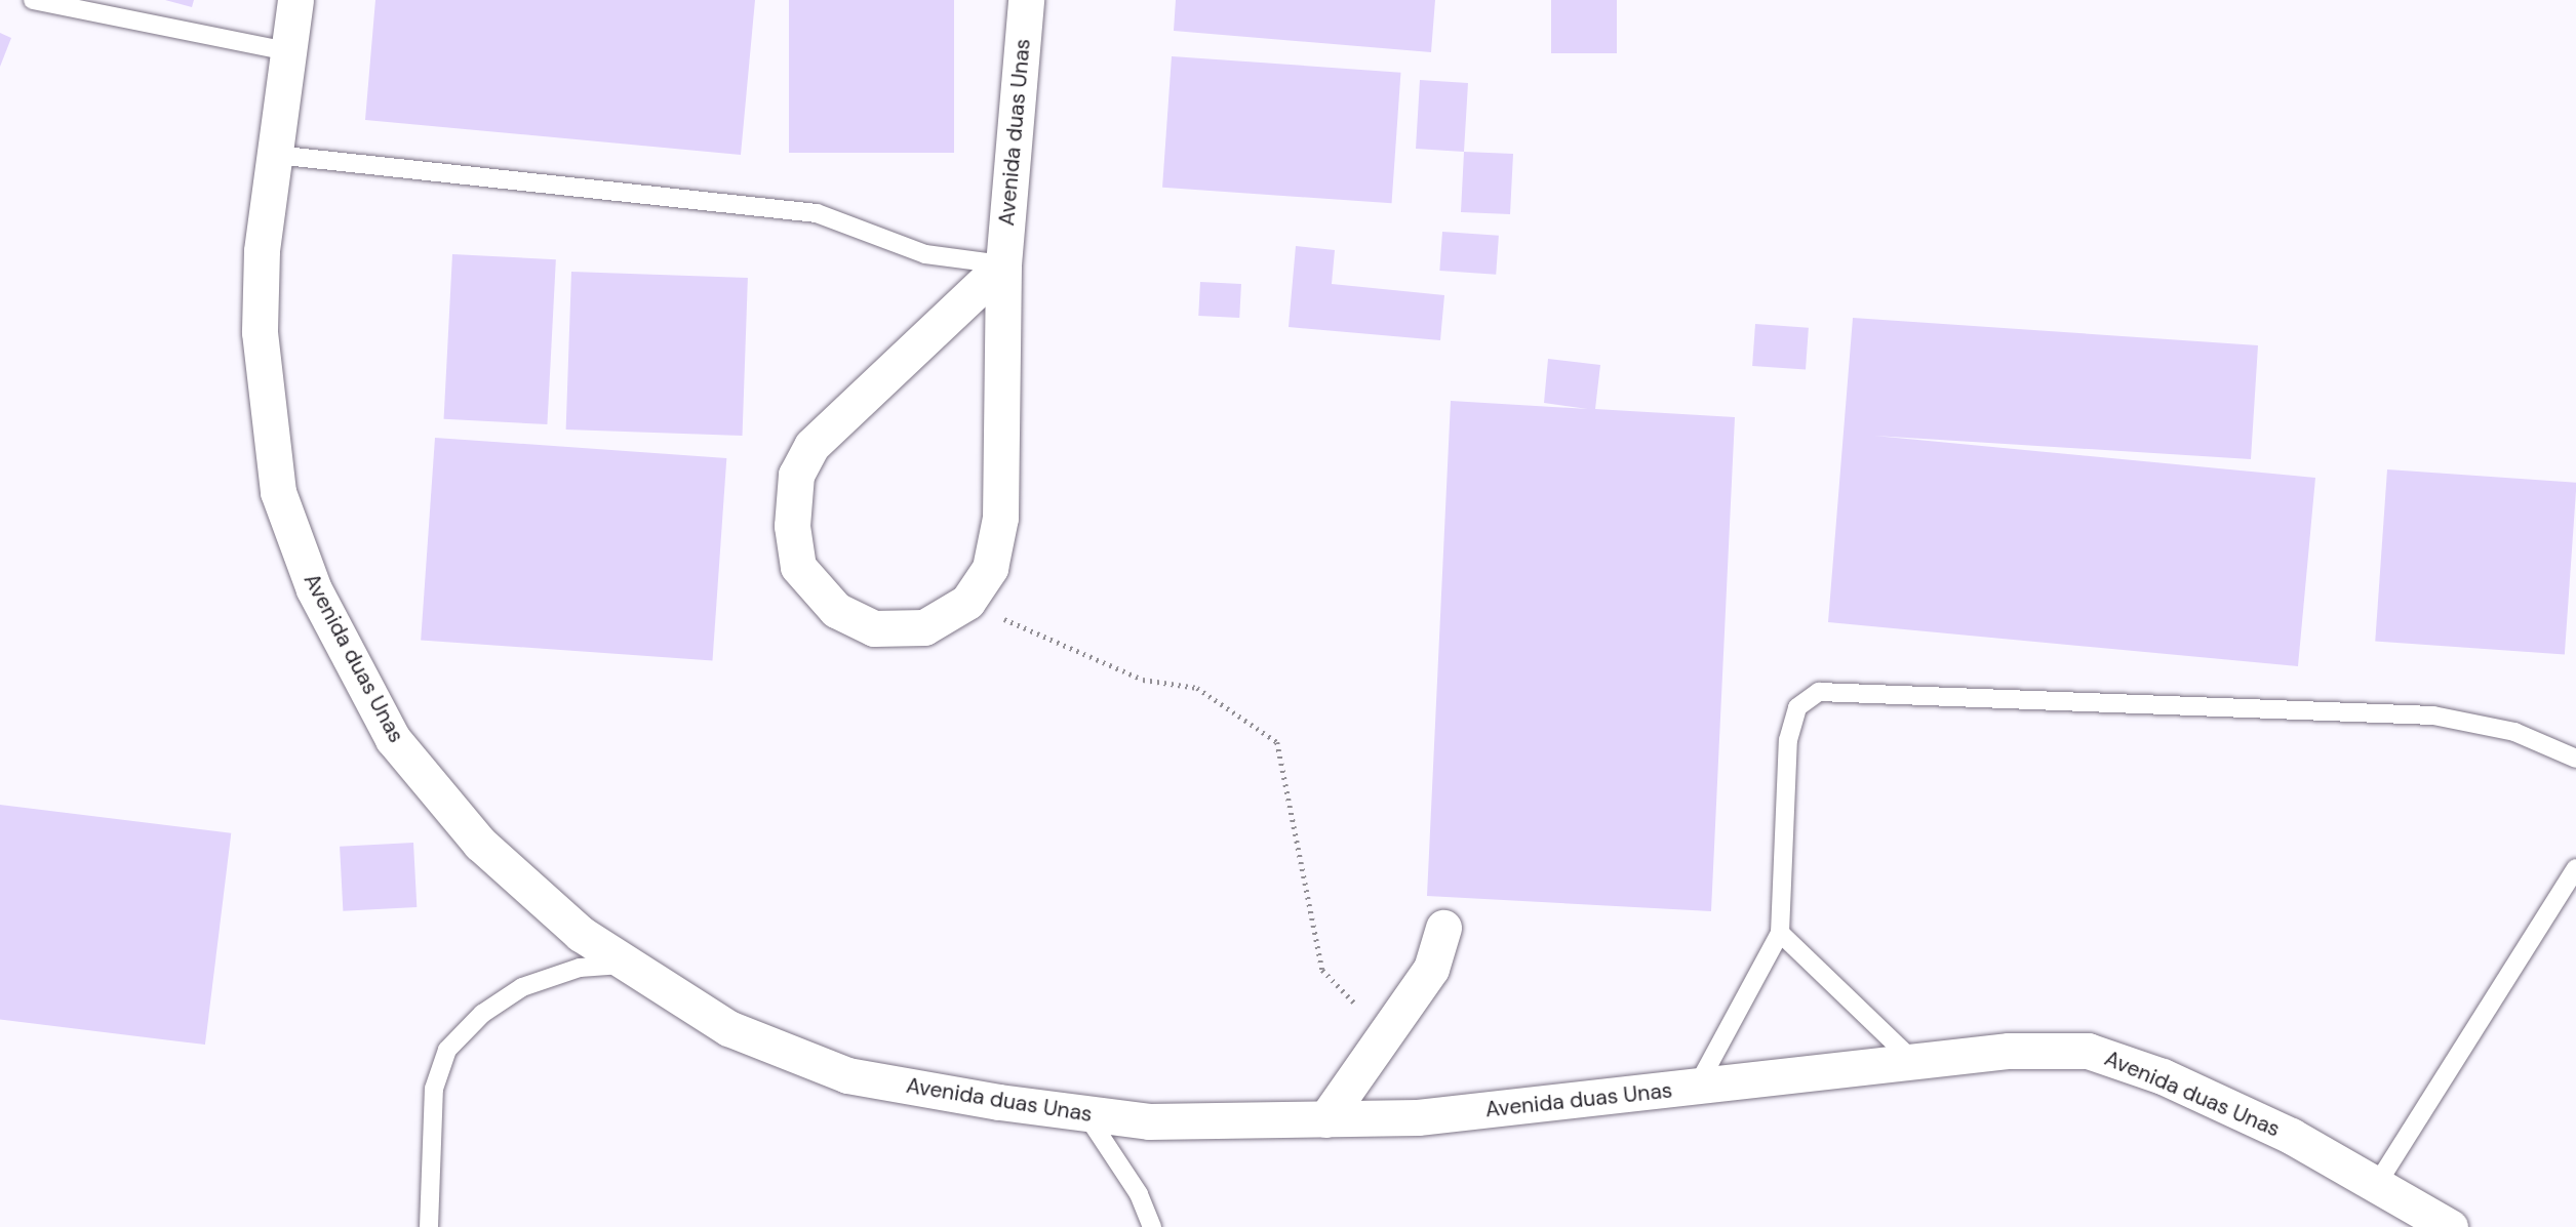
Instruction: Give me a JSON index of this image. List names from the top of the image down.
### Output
{
  "streets": {
    "street": ["Avenida duas Unas"]
  }
}
